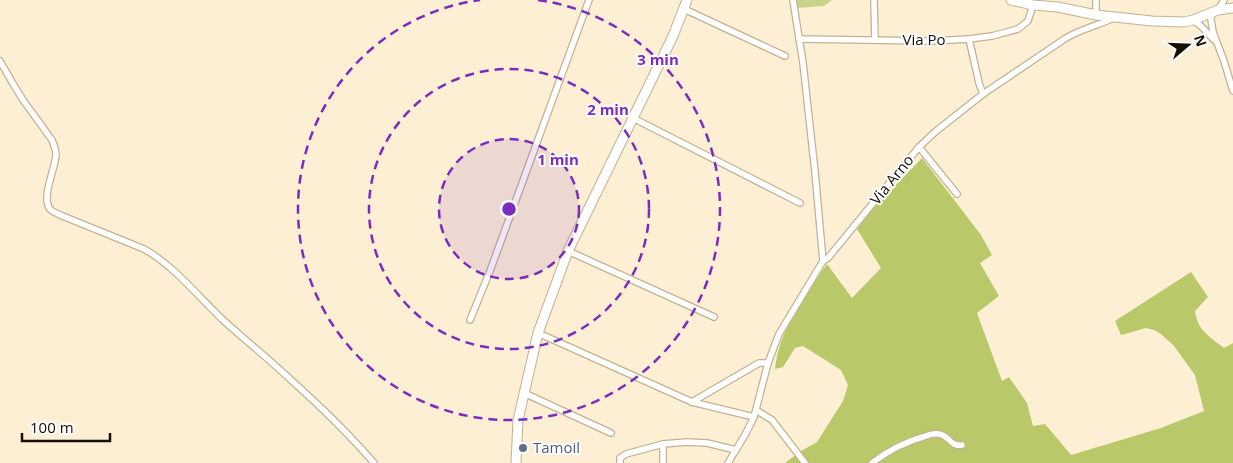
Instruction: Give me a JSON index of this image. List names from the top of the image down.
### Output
{
  "streets": {
    "street": ["Via Po", "Via Arno"]
  },
  "places": ["Tamoil"],
  "scale_bar": "100 m",
  "north": "right",
  "rings": ["3 min", "2 min", "1 min"]
}
